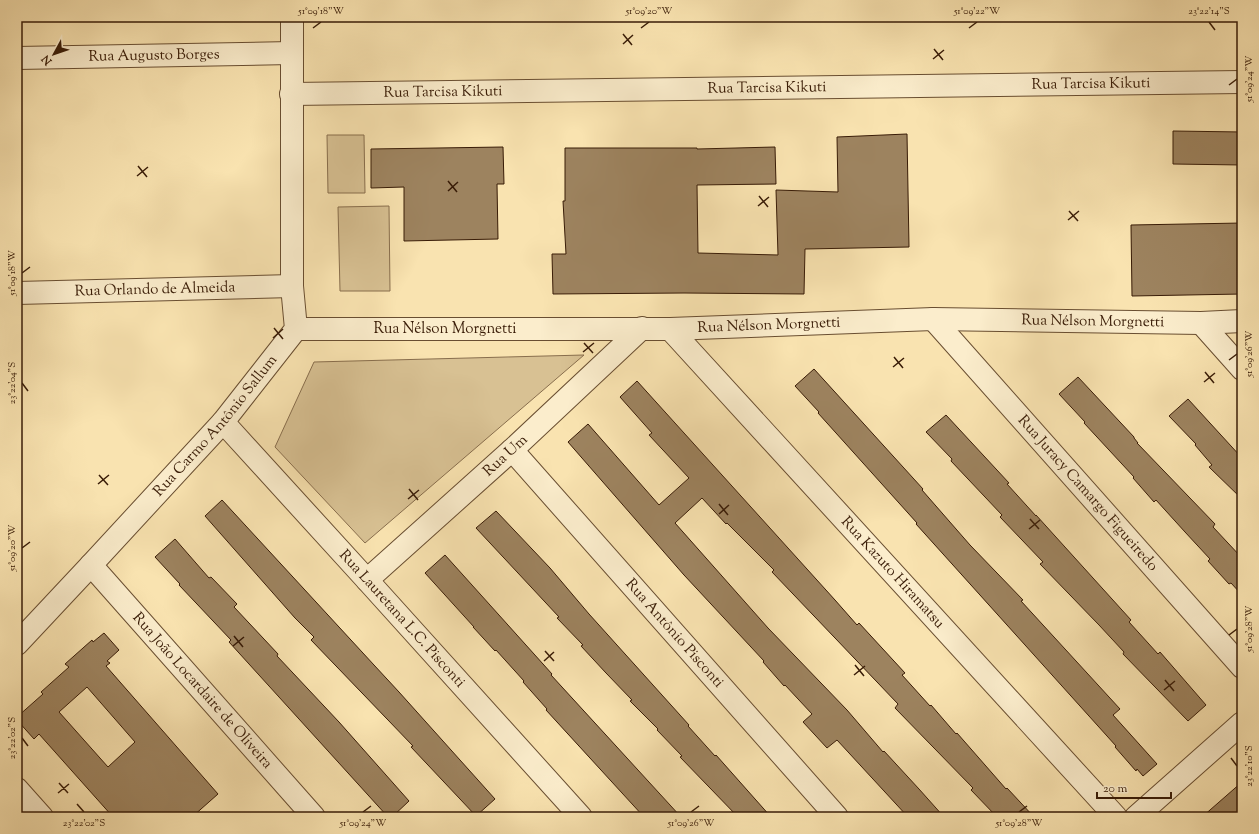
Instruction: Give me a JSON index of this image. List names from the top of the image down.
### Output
{
  "streets": {
    "street": [
      "Rua Augusto Borges",
      "Rua Tarcisa Kikuti",
      "Rua Orlando de Almeida",
      "Rua Nélson Morgnetti",
      "Rua Carmo Antônio Sallum",
      "Rua Um",
      "Rua Juracy Camargo Figueiredo",
      "Rua Kazuto Hiramatsu",
      "Rua Lauretana L.C. Pisconti",
      "Rua Antônio Pisconti",
      "Rua João Locardaire de Oliveira"
    ]
  },
  "crossings": [
    ["Rua Nélson Morgnetti", "Rua Carmo Antônio Sallum"],
    ["Rua Nélson Morgnetti", "Rua Um"],
    ["Rua Nélson Morgnetti", "Rua Juracy Camargo Figueiredo"],
    ["Rua Nélson Morgnetti", "Rua Kazuto Hiramatsu"],
    ["Rua Carmo Antônio Sallum", "Rua Lauretana L.C. Pisconti"],
    ["Rua Carmo Antônio Sallum", "Rua João Locardaire de Oliveira"],
    ["Rua Um", "Rua Lauretana L.C. Pisconti"],
    ["Rua Um", "Rua Antônio Pisconti"]
  ],
  "scale_bar": "20 m",
  "north": "bottom left",
  "coordinates": [
    "51°09'18\"W",
    "51°09'20\"W",
    "51°09'22\"W",
    "23°22'14\"S",
    "51°09'24\"W",
    "51°09'26\"W",
    "23°22'04\"S",
    "51°09'28\"W",
    "23°22'02\"S",
    "23°22'10\"S"
  ]
}
